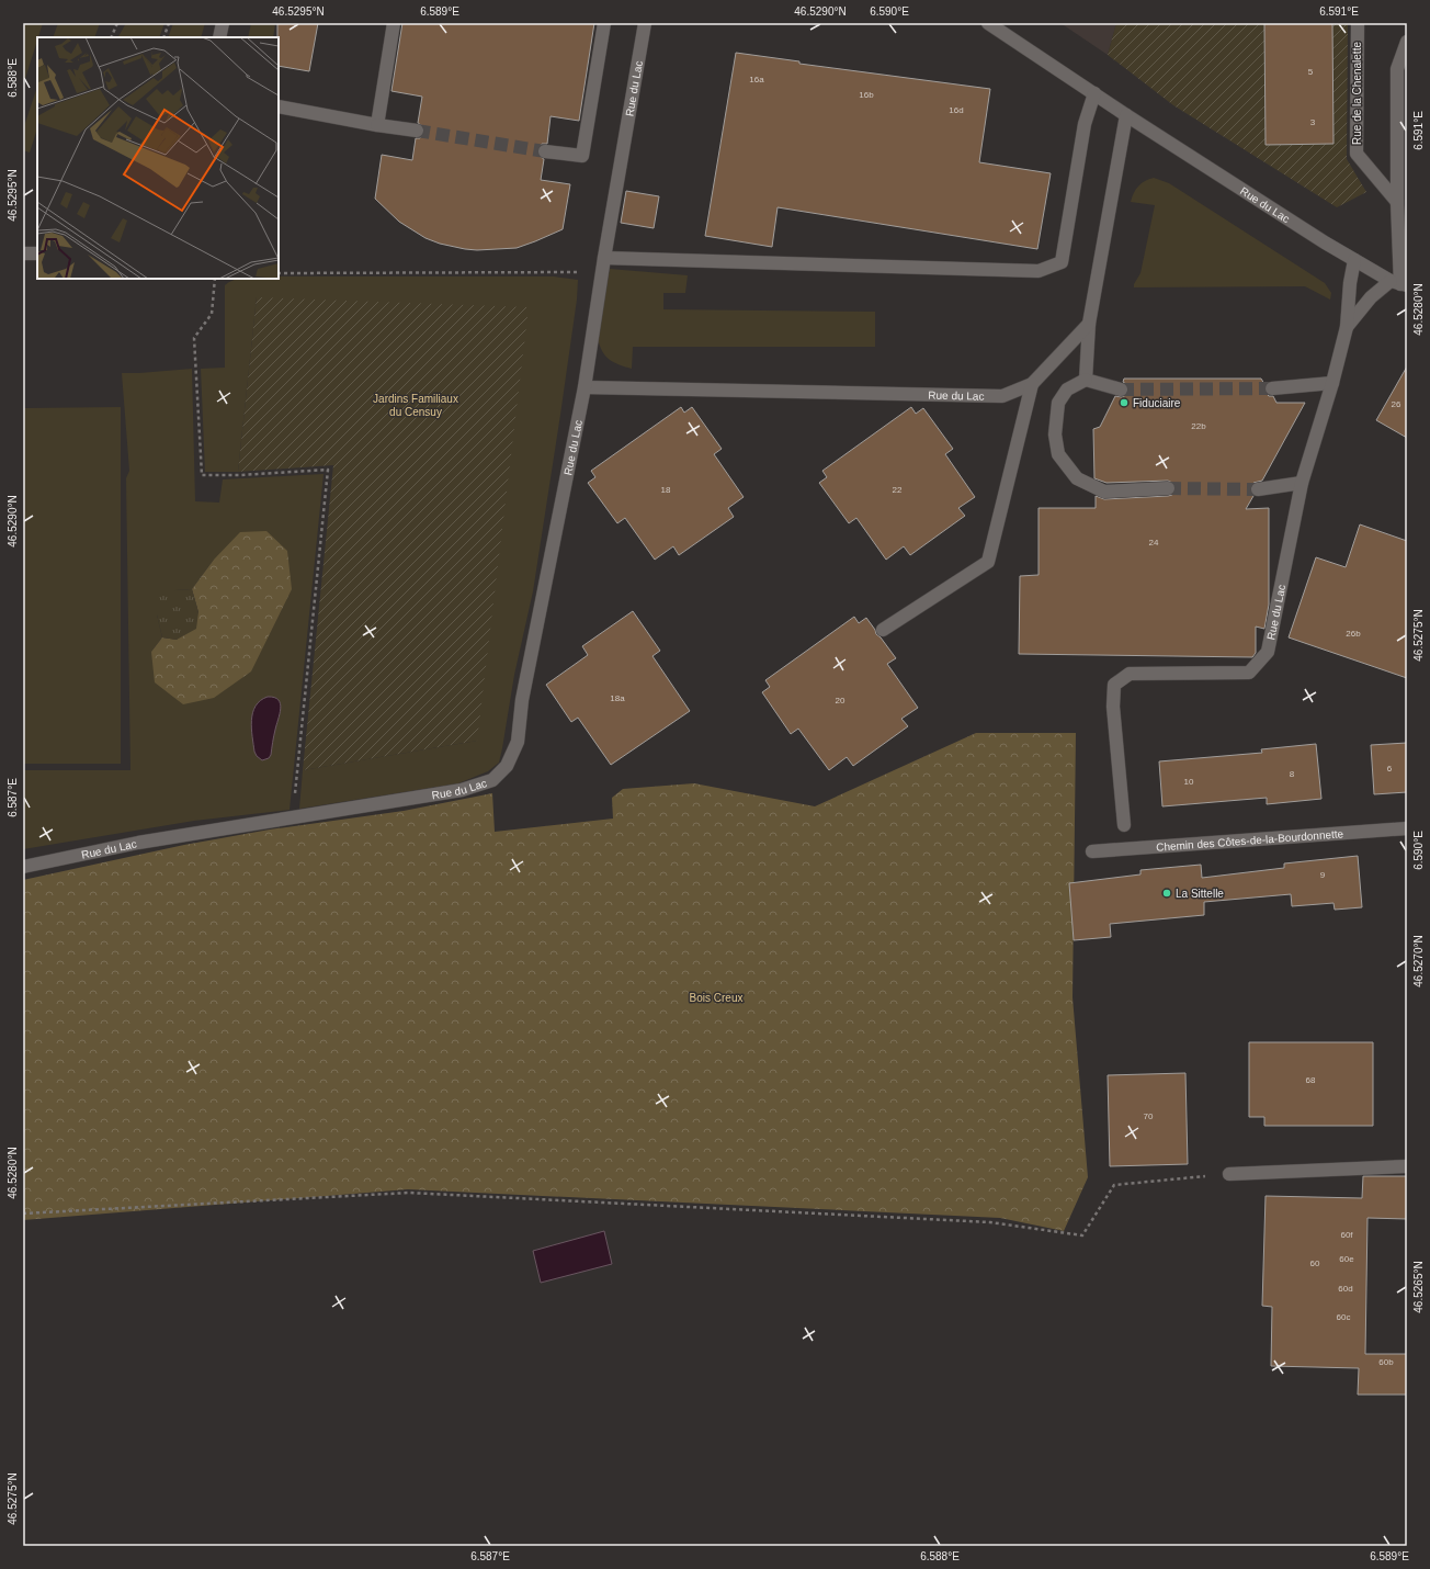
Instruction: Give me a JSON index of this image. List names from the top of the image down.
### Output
{
  "streets": {
    "street": ["Rue du Lac", "Rue de la Chenalette", "Chemin des Côtes-de-la-Bourdonnette"]
  },
  "parks": ["Jardins Familiaux du Censuy", "Bois Creux"],
  "places": ["Fiduciaire", "La Sittelle"],
  "house_numbers": [
    "5",
    "16a",
    "16b",
    "16d",
    "3",
    "26",
    "22b",
    "18",
    "22",
    "24",
    "26b",
    "18a",
    "20",
    "6",
    "8",
    "10",
    "9",
    "68",
    "70",
    "60f",
    "60e",
    "60",
    "60d",
    "60c",
    "60b"
  ],
  "coordinates": [
    "46.5295°N",
    "6.589°E",
    "46.5290°N",
    "6.590°E",
    "6.591°E",
    "6.588°E",
    "46.5280°N",
    "46.5275°N",
    "6.587°E",
    "46.5270°N",
    "46.5265°N"
  ]
}
